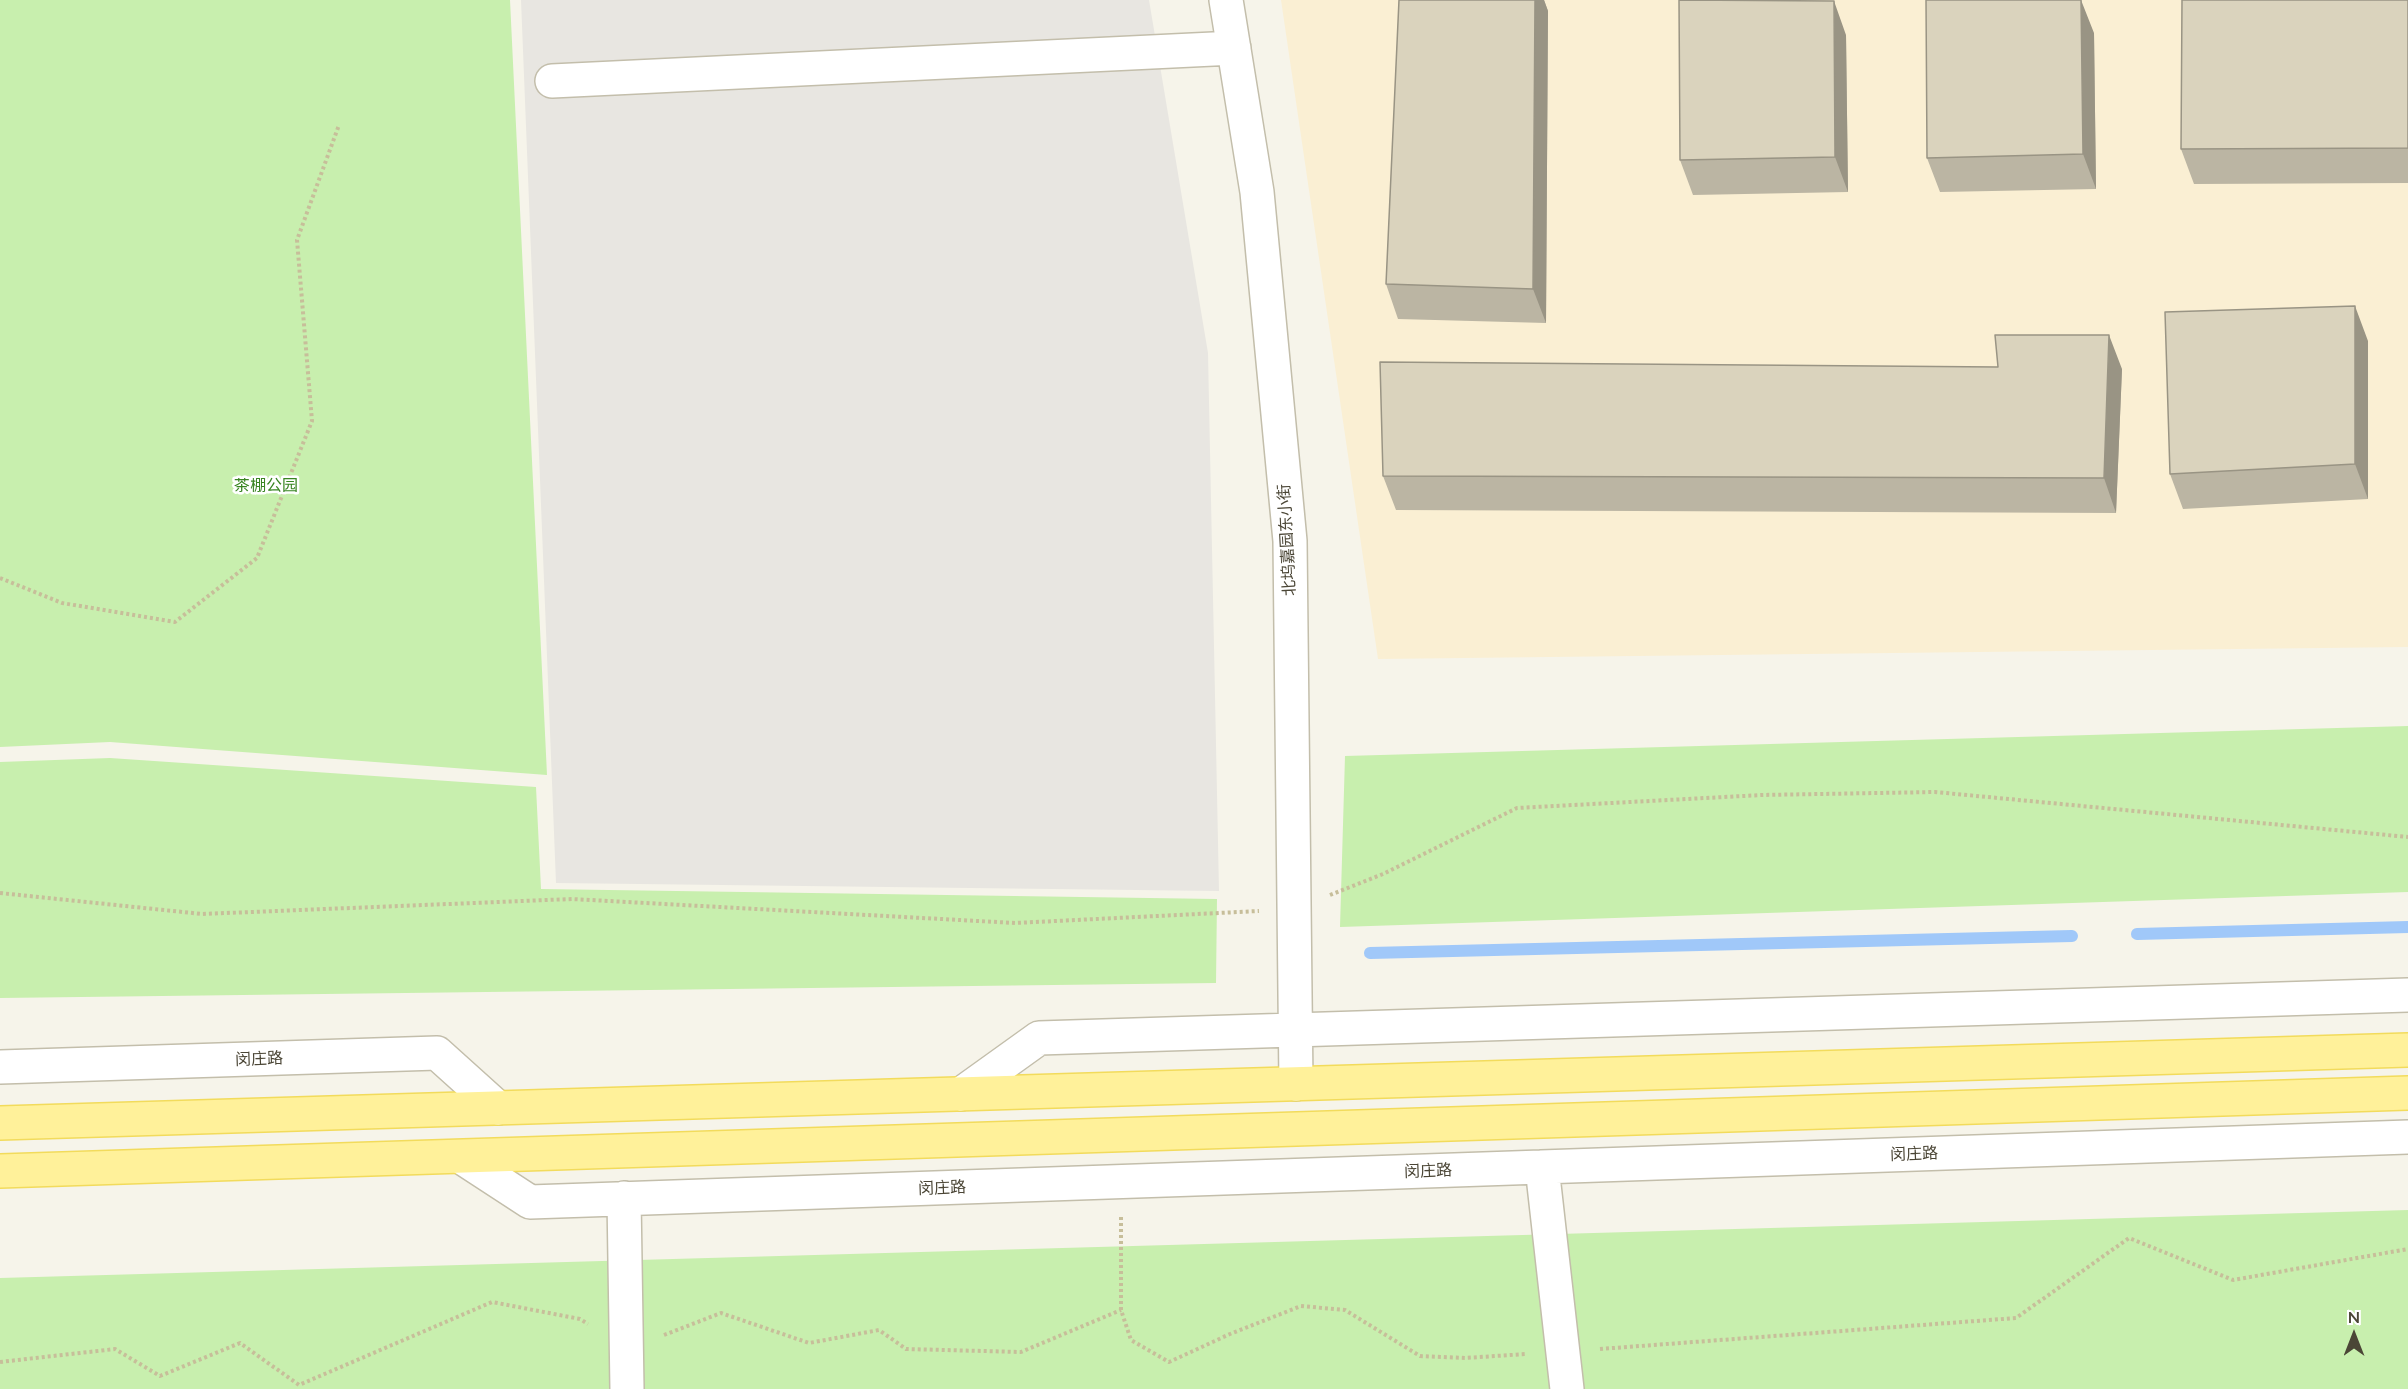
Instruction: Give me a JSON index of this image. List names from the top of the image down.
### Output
{
  "streets": {
    "street": ["北坞嘉园东小街", "闵庄路"]
  },
  "parks": ["茶棚公园"],
  "north": "top"
}
